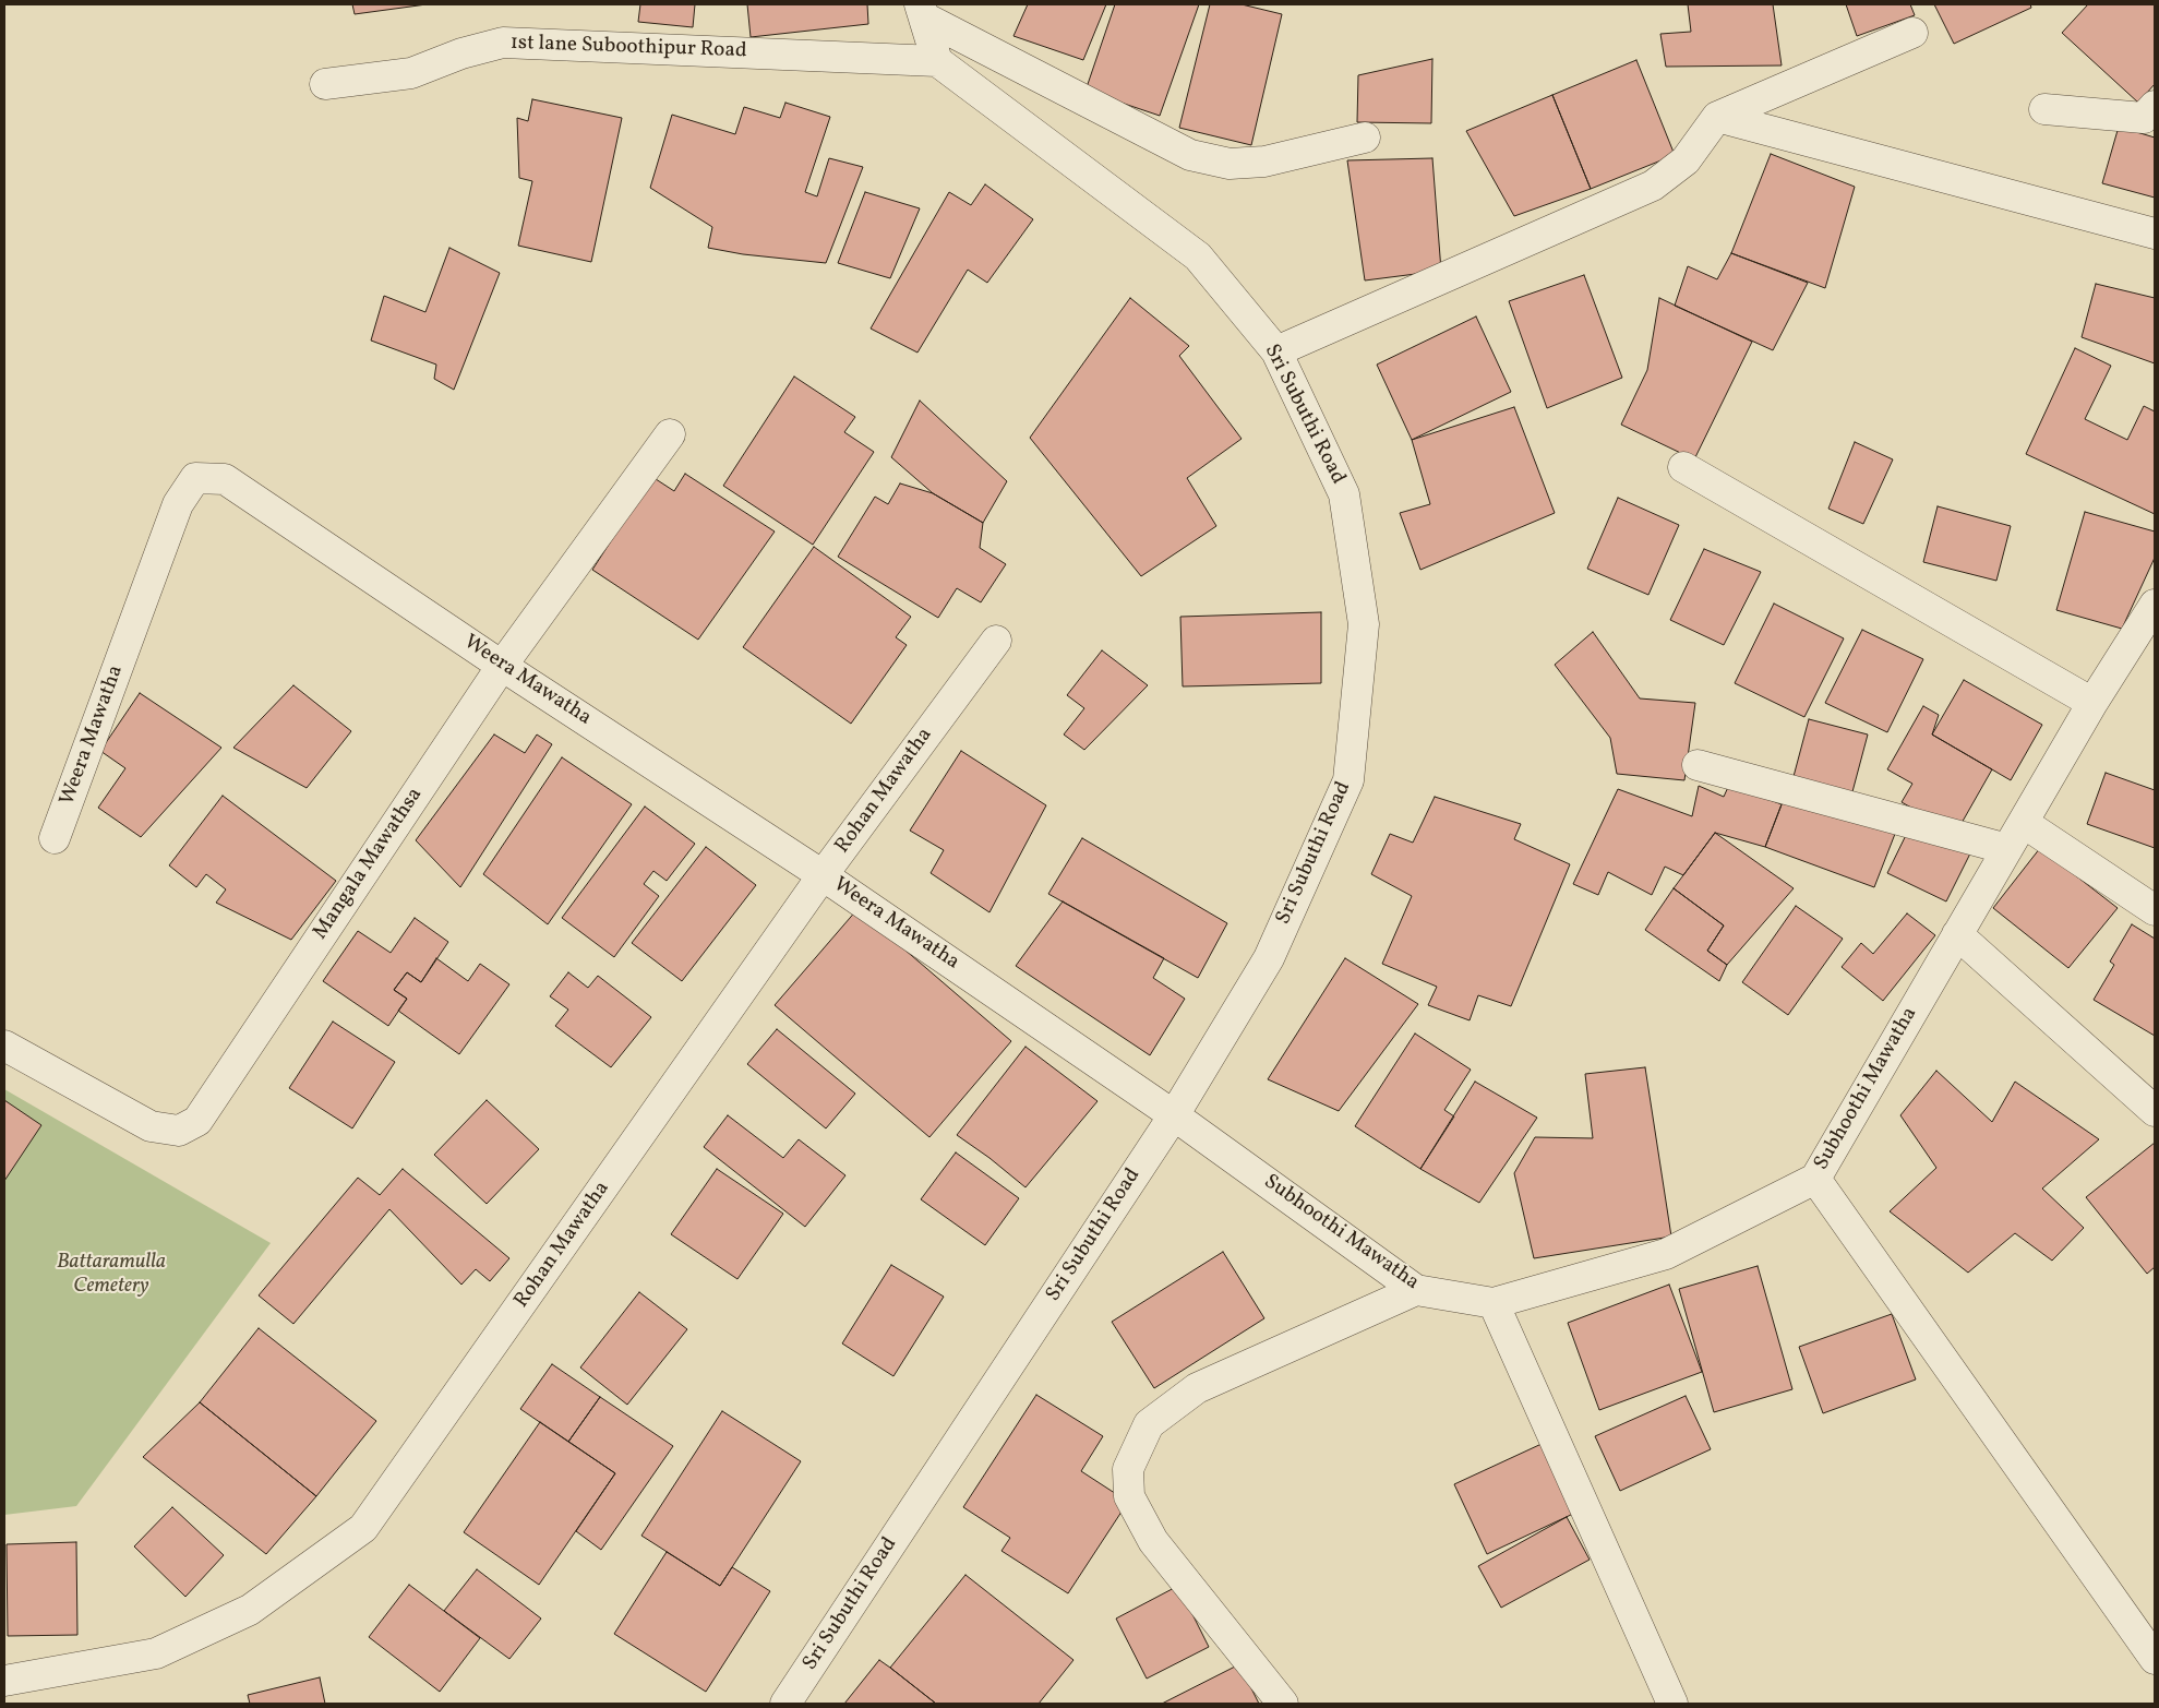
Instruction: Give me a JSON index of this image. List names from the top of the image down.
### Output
{
  "streets": {
    "street": [
      "1st lane Suboothipur Road",
      "Sri Subuthi Road",
      "Weera Mawatha",
      "Rohan Mawatha",
      "Mangala Mawathsa",
      "Subhoothi Mawatha"
    ]
  },
  "crossings": [
    ["1st lane Suboothipur Road", "Sri Subuthi Road"],
    ["Sri Subuthi Road", "Weera Mawatha"],
    ["Sri Subuthi Road", "Subhoothi Mawatha"],
    ["Weera Mawatha", "Rohan Mawatha"],
    ["Weera Mawatha", "Mangala Mawathsa"],
    ["Weera Mawatha", "Subhoothi Mawatha"]
  ],
  "parks": ["Battaramulla Cemetery"]
}
